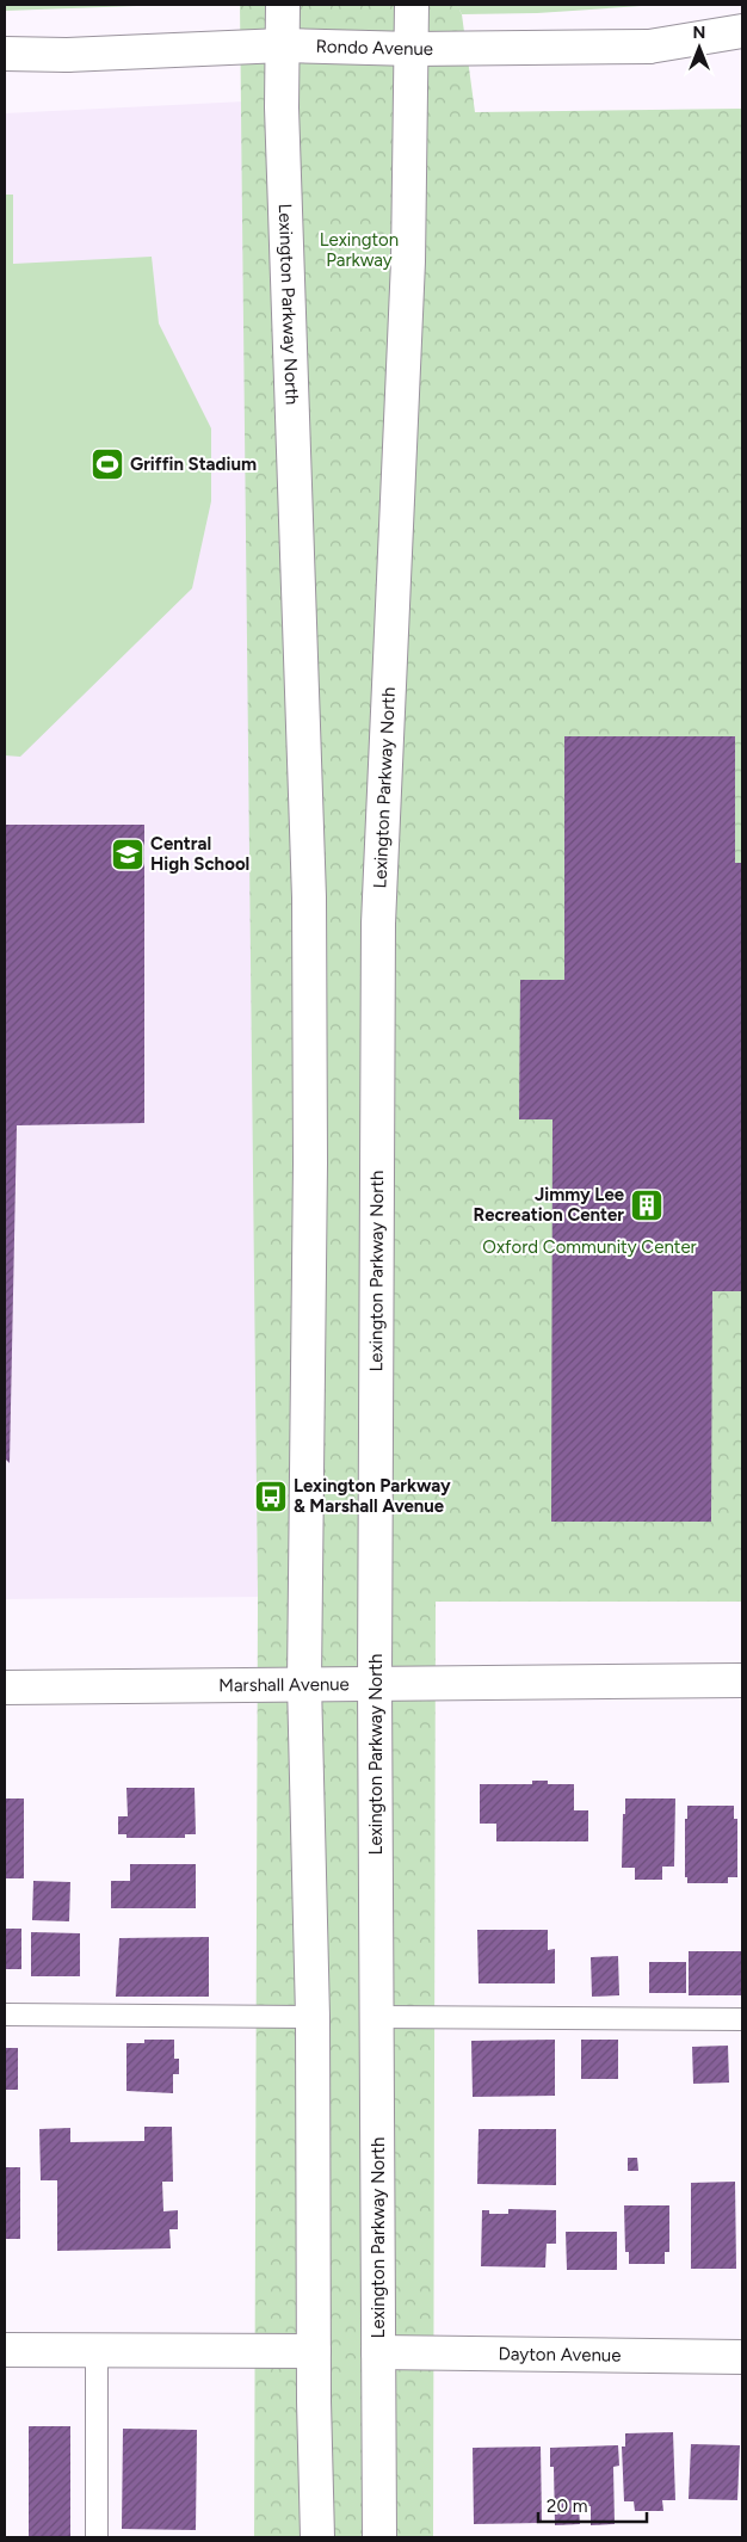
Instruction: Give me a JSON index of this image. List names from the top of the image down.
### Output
{
  "streets": {
    "main road": [
      "Rondo Avenue",
      "Lexington Parkway North",
      "Marshall Avenue",
      "Dayton Avenue"
    ]
  },
  "crossings": [
    ["Rondo Avenue", "Lexington Parkway North"],
    ["Lexington Parkway North", "Marshall Avenue"],
    ["Lexington Parkway North", "Dayton Avenue"]
  ],
  "parks": ["Lexington Parkway", "Oxford Community Center"],
  "places": {
    "sports": ["Griffin Stadium"],
    "school or university": ["Central High School"],
    "building": ["Jimmy Lee Recreation Center"],
    "bus stop": ["Lexington Parkway & Marshall Avenue"]
  },
  "scale_bar": "20 m",
  "north": "top"
}
